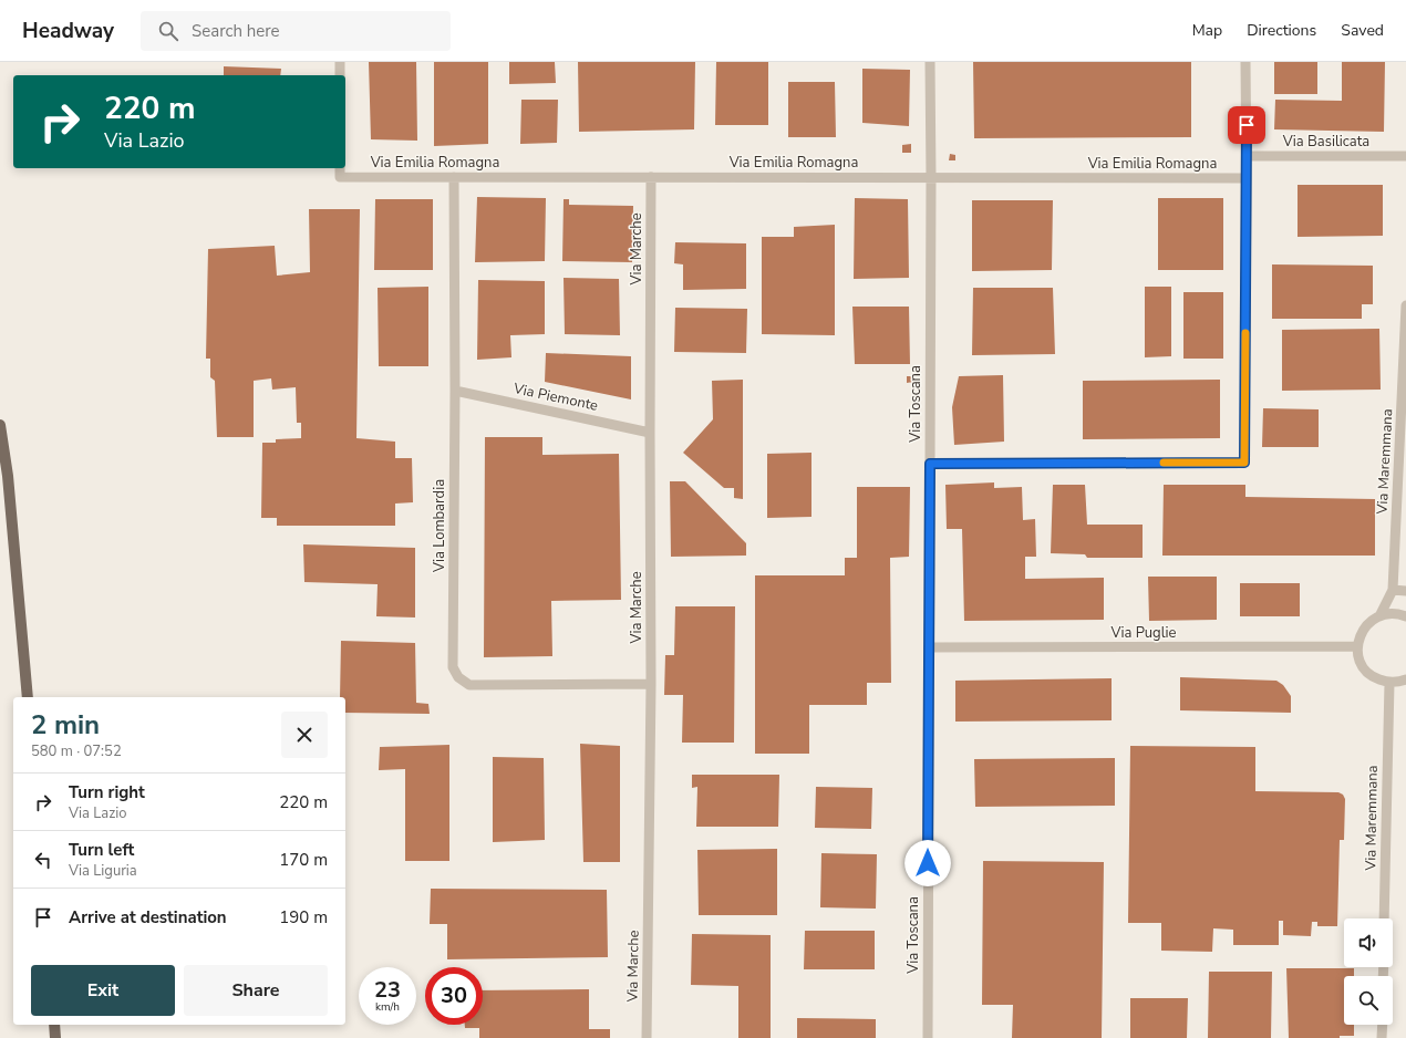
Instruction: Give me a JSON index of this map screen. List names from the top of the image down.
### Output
{
  "streets": {
    "street": [
      "Via Basilicata",
      "Via Emilia Romagna",
      "Via Marche",
      "Via Piemonte",
      "Via Toscana",
      "Via Maremmana",
      "Via Lombardia",
      "Via Puglie"
    ]
  },
  "crossings": [
    ["Via Emilia Romagna", "Via Marche"],
    ["Via Emilia Romagna", "Via Toscana"],
    ["Via Emilia Romagna", "Via Lombardia"],
    ["Via Marche", "Via Piemonte"],
    ["Via Marche", "Via Lombardia"],
    ["Via Piemonte", "Via Lombardia"],
    ["Via Toscana", "Via Puglie"]
  ],
  "page": {
    "header": "Headway",
    "search": "Search here",
    "nav": ["Map", "Directions", "Saved"],
    "turn": ["220 m", "Via Lazio"],
    "heading": ["2 min", "580 m · 07:52"],
    "list": [
      {
        "name": "Turn right",
        "note": "Via Lazio",
        "value": "220 m"
      },
      {
        "name": "Turn left",
        "note": "Via Liguria",
        "value": "170 m"
      },
      {
        "name": "Arrive at destination",
        "value": "190 m"
      }
    ],
    "buttons": ["Exit", "Share"],
    "speed": "23 km/h",
    "limit": "30"
  }
}
